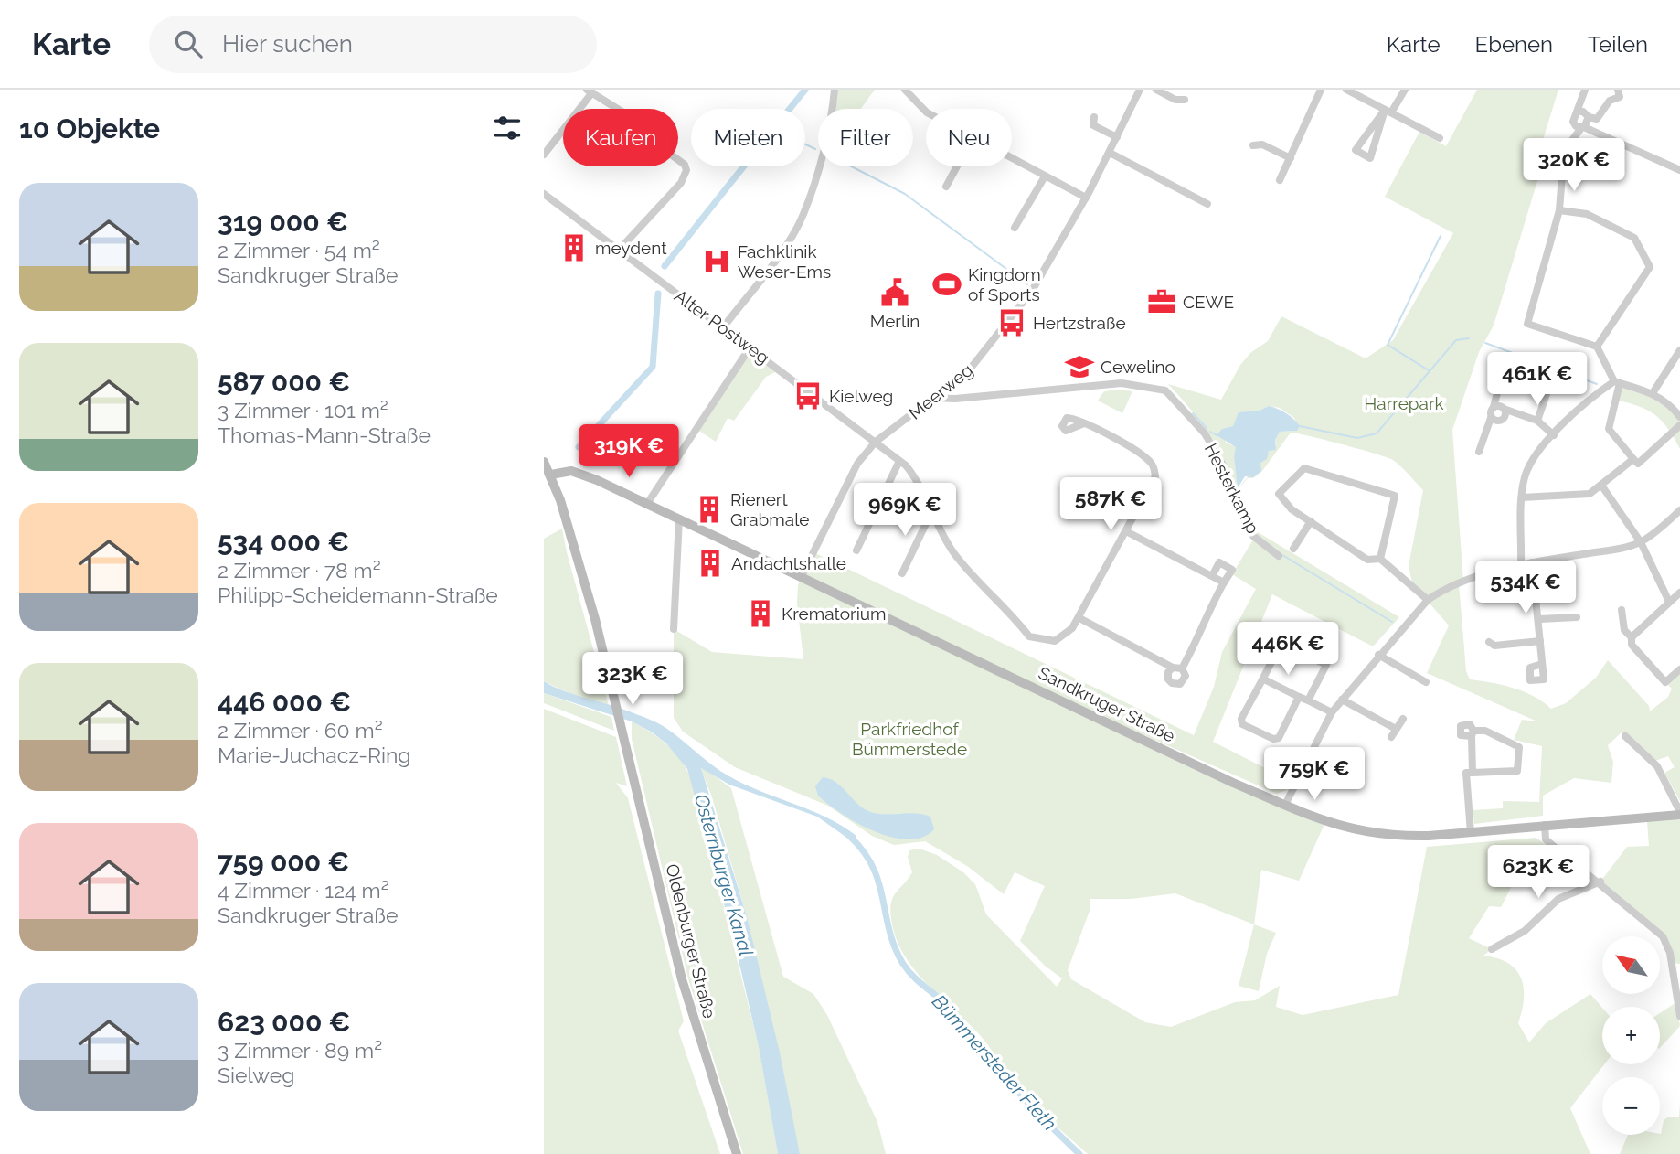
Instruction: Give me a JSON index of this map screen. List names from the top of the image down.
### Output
{
  "streets": {
    "street": [
      "Alter Postweg",
      "Meerweg",
      "Hesterkamp",
      "Sandkruger Straße",
      "Oldenburger Straße"
    ]
  },
  "crossings": [
    ["Alter Postweg", "Meerweg"],
    ["Meerweg", "Hesterkamp"],
    ["Meerweg", "Sandkruger Straße"],
    ["Sandkruger Straße", "Oldenburger Straße"]
  ],
  "water": ["Osternburger Kanal", "Bümmersteder Fleth"],
  "parks": ["Harrepark", "Parkfriedhof Bümmerstede"],
  "places": {
    "building": [
      "meydent",
      "Rienert Grabmale",
      "Andachtshalle",
      "Krematorium"
    ],
    "hospital": ["Fachklinik Weser-Ems"],
    "sports": ["Kingdom of Sports"],
    "public building": ["Merlin"],
    "office": ["CEWE"],
    "bus stop": ["Hertzstraße", "Kielweg"],
    "school or university": ["Cewelino"]
  },
  "north": "top left",
  "page": {
    "header": "Karte",
    "search": "Hier suchen",
    "nav": ["Karte", "Ebenen", "Teilen"],
    "heading": "10 Objekte",
    "chip": [
      "Kaufen",
      "Mieten",
      "Filter",
      "Neu"
    ],
    "price": [
      "320K €",
      "461K €",
      "319K €",
      "587K €",
      "969K €",
      "534K €",
      "446K €",
      "323K €",
      "759K €",
      "623K €"
    ],
    "list": [
      {
        "name": "319 000 €",
        "note": "2 Zimmer · 54 m² · Sandkruger Straße"
      },
      {
        "name": "587 000 €",
        "note": "3 Zimmer · 101 m² · Thomas-Mann-Straße"
      },
      {
        "name": "534 000 €",
        "note": "2 Zimmer · 78 m² · Philipp-Scheidemann-Straße"
      },
      {
        "name": "446 000 €",
        "note": "2 Zimmer · 60 m² · Marie-Juchacz-Ring"
      },
      {
        "name": "759 000 €",
        "note": "4 Zimmer · 124 m² · Sandkruger Straße"
      },
      {
        "name": "623 000 €",
        "note": "3 Zimmer · 89 m² · Sielweg"
      }
    ],
    "map_buttons": ["+", "−"]
  }
}
